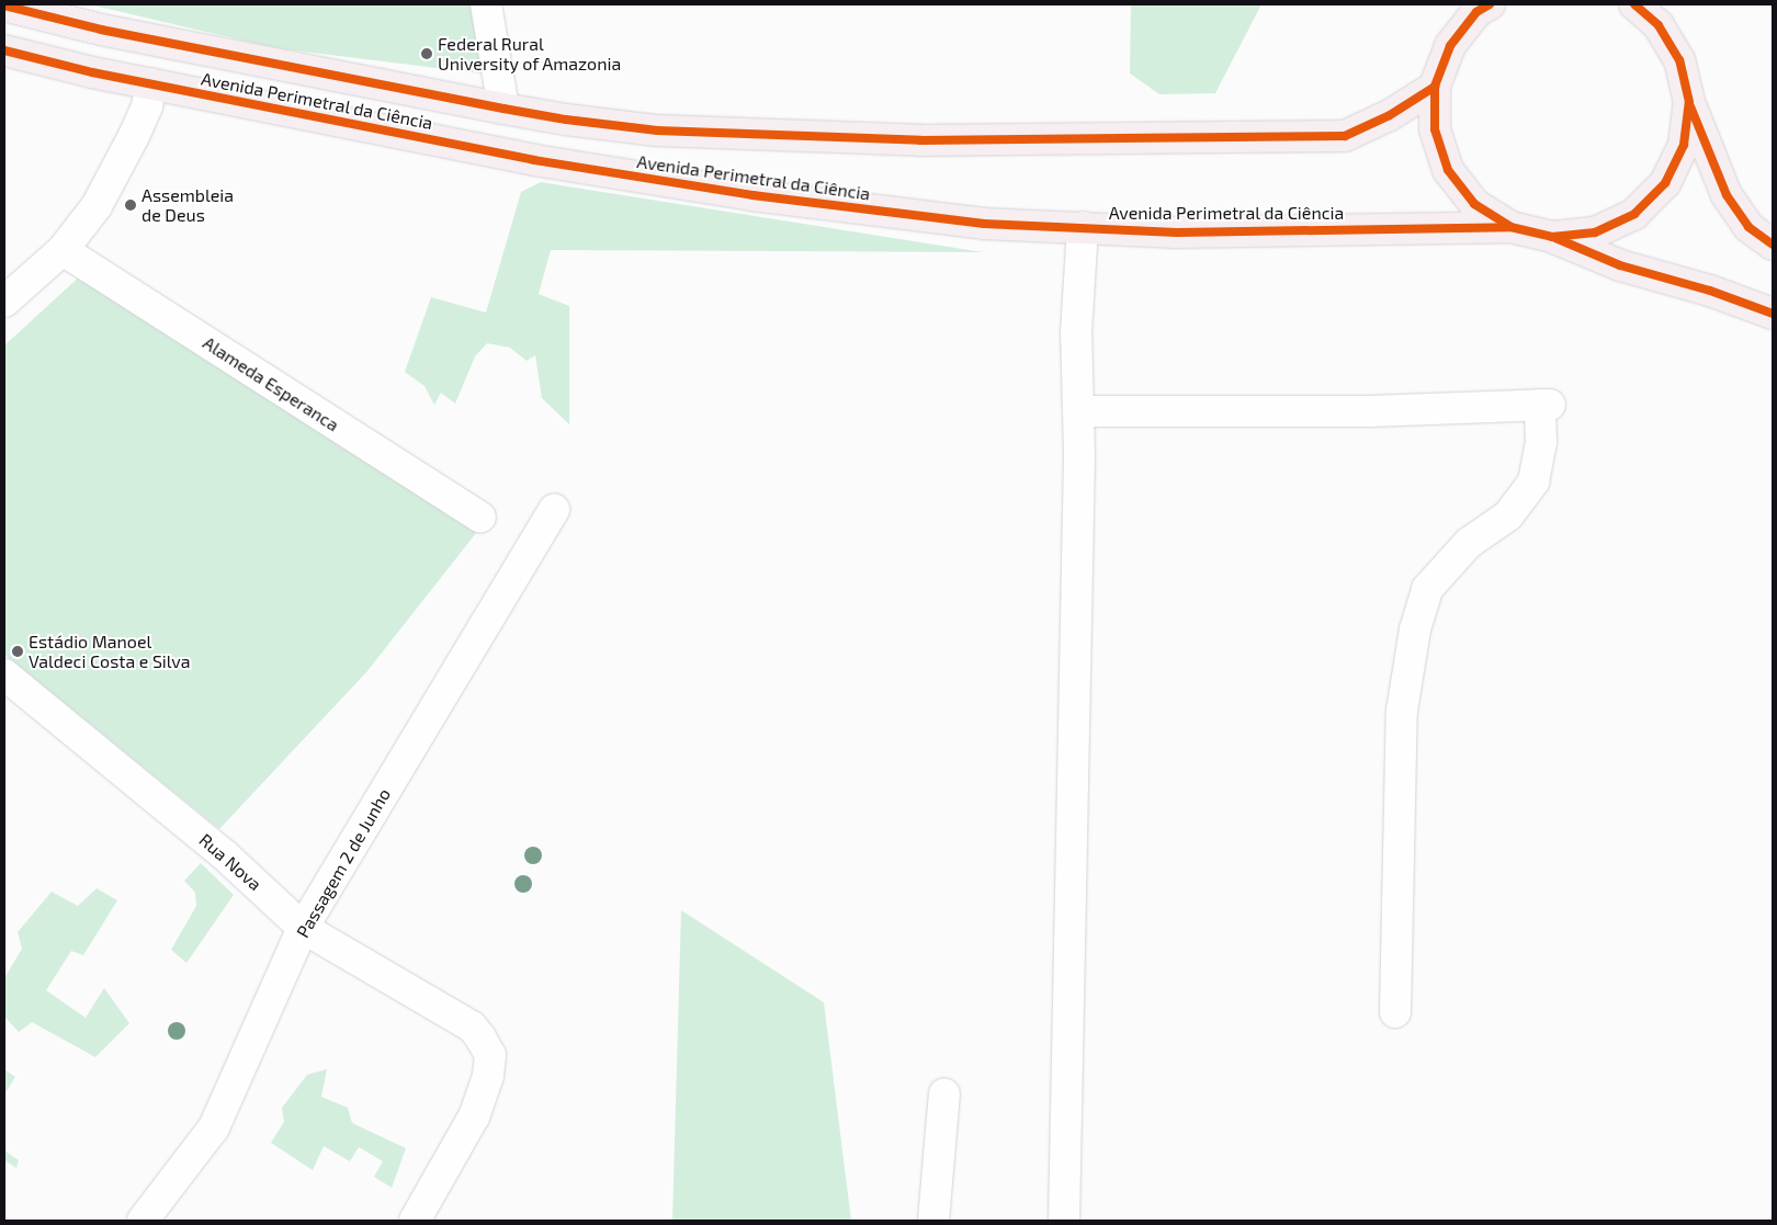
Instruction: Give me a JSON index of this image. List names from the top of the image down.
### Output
{
  "streets": {
    "main road": ["Avenida Perimetral da Ciência"],
    "street": ["Alameda Esperanca", "Rua Nova", "Passagem 2 de Junho"]
  },
  "crossings": [
    ["Rua Nova", "Passagem 2 de Junho"]
  ],
  "places": ["Federal Rural University of Amazonia", "Assembleia de Deus", "Estádio Manoel Valdeci Costa e Silva"]
}
